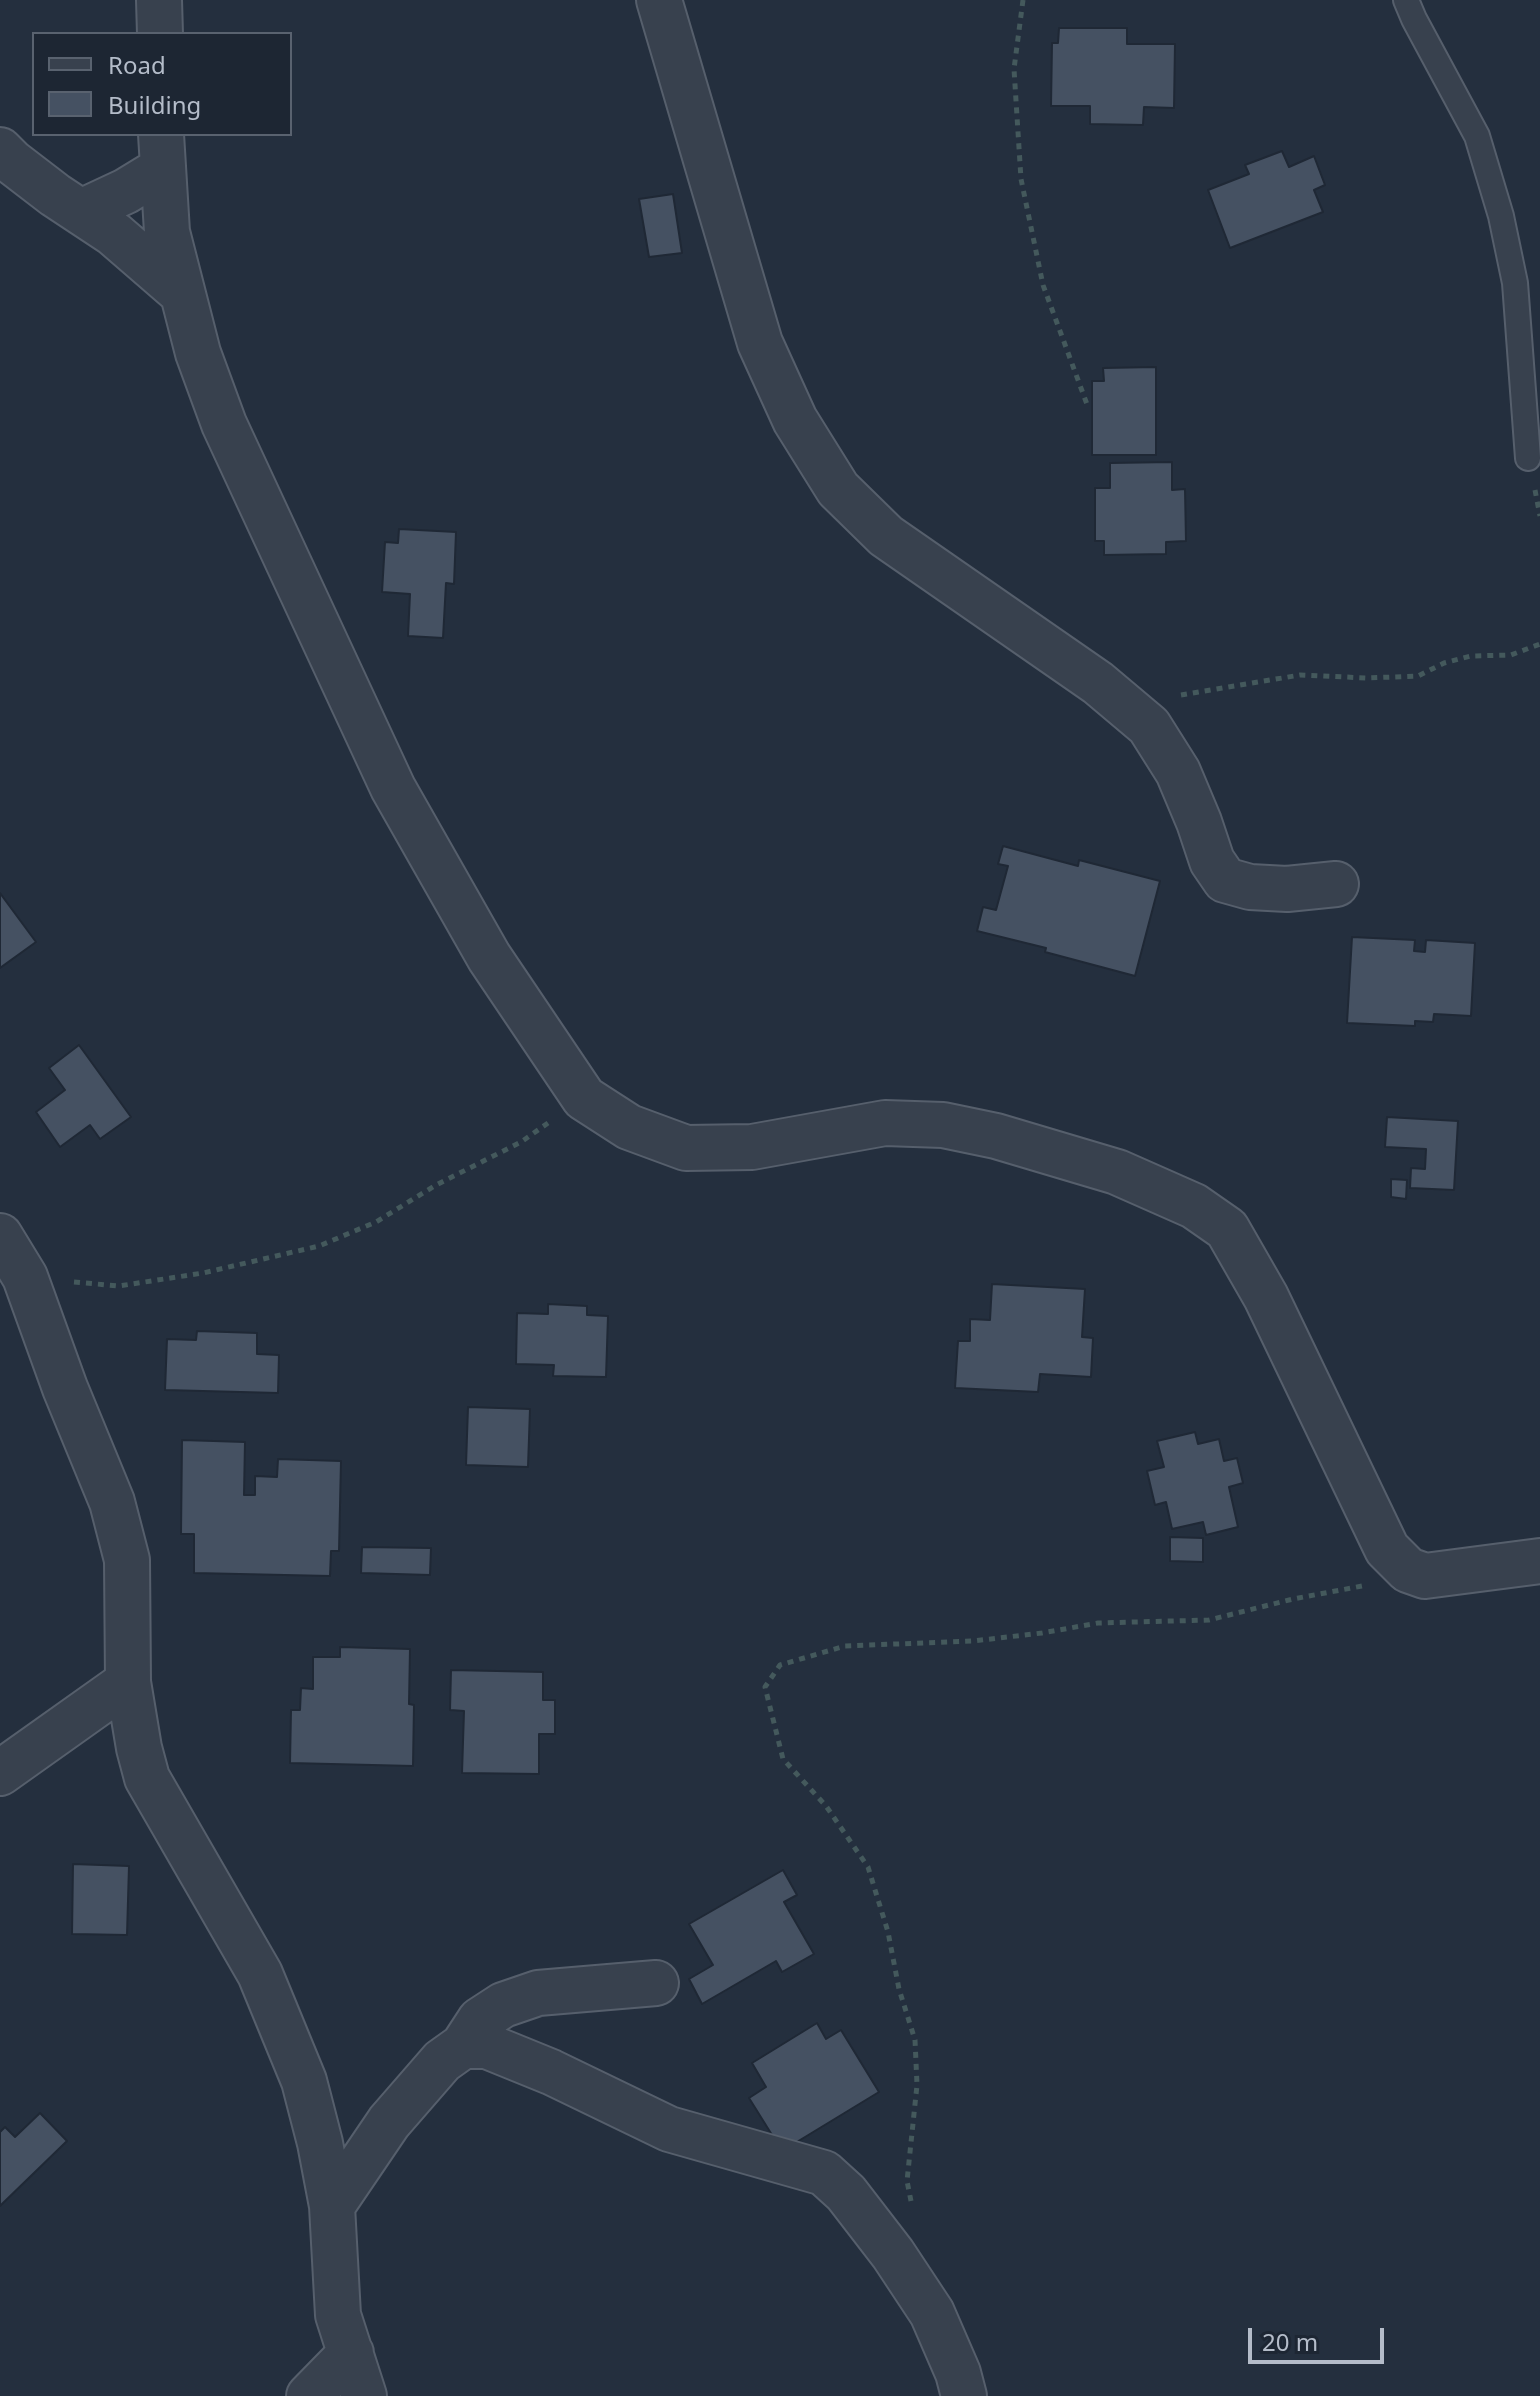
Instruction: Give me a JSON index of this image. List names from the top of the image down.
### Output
{
  "legend": ["Road", "Building"],
  "scale_bar": "20 m"
}
